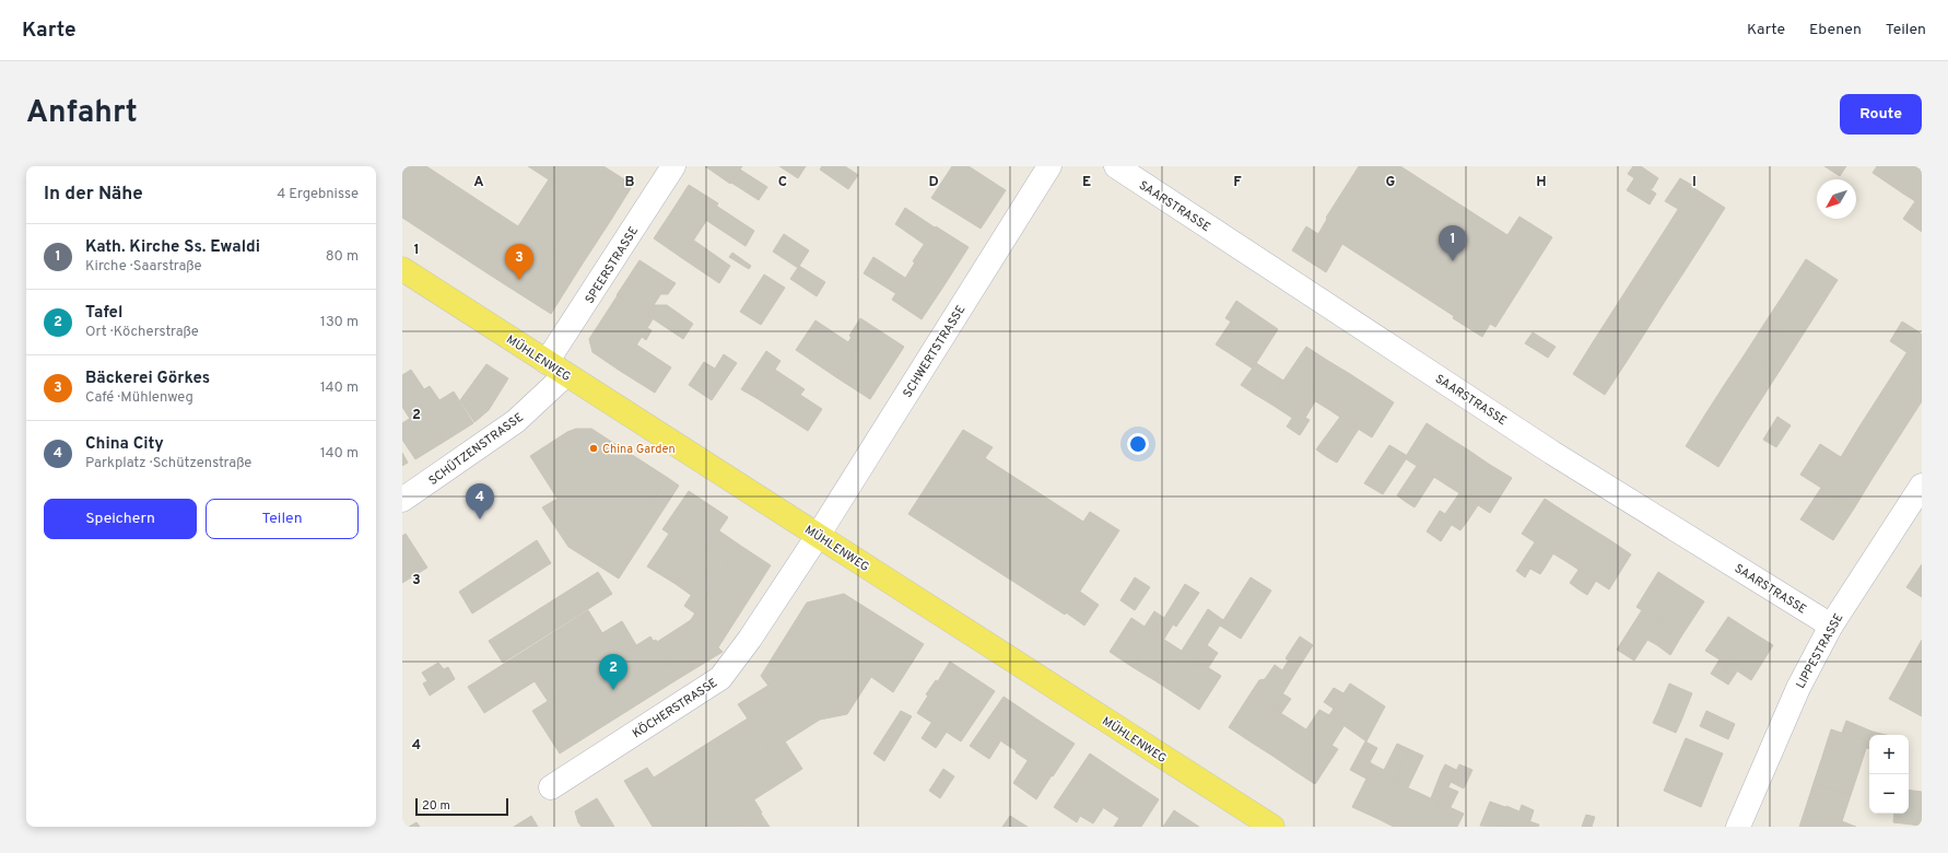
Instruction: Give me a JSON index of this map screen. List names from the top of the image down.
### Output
{
  "streets": {
    "main road": ["MÜHLENWEG"],
    "street": [
      "SAARSTRASSE",
      "SPEERSTRASSE",
      "SCHWERTSTRASSE",
      "SCHÜTZENSTRASSE",
      "LIPPESTRASSE",
      "KÖCHERSTRASSE"
    ]
  },
  "crossings": [
    ["SAARSTRASSE", "LIPPESTRASSE"],
    ["SPEERSTRASSE", "MÜHLENWEG"],
    ["SPEERSTRASSE", "SCHÜTZENSTRASSE"],
    ["SCHWERTSTRASSE", "MÜHLENWEG"],
    ["SCHWERTSTRASSE", "KÖCHERSTRASSE"],
    ["MÜHLENWEG", "SCHÜTZENSTRASSE"],
    ["MÜHLENWEG", "KÖCHERSTRASSE"]
  ],
  "places": ["China Garden"],
  "scale_bar": "20 m",
  "north": "bottom left",
  "page": {
    "header": "Karte",
    "nav": ["Karte", "Ebenen", "Teilen"],
    "title": "Anfahrt",
    "buttons": [
      "Route",
      ["Speichern", "Teilen"]
    ],
    "heading": ["In der Nähe", "4 Ergebnisse"],
    "list": [
      {
        "mark": "1",
        "name": "Kath. Kirche Ss. Ewaldi",
        "note": "Kirche · Saarstraße",
        "value": "80 m"
      },
      {
        "mark": "2",
        "name": "Tafel",
        "note": "Ort · Köcherstraße",
        "value": "130 m"
      },
      {
        "mark": "3",
        "name": "Bäckerei Görkes",
        "note": "Café · Mühlenweg",
        "value": "140 m"
      },
      {
        "mark": "4",
        "name": "China City",
        "note": "Parkplatz · Schützenstraße",
        "value": "140 m"
      }
    ],
    "pins": [
      "1",
      "3",
      "4",
      "2"
    ],
    "map_buttons": ["+", "−"],
    "scale": "20 m"
  },
  "grid": {
    "columns": [
      "A",
      "B",
      "C",
      "D",
      "E",
      "F",
      "G",
      "H",
      "I"
    ],
    "rows": [
      "1",
      "2",
      "3",
      "4"
    ]
  }
}
